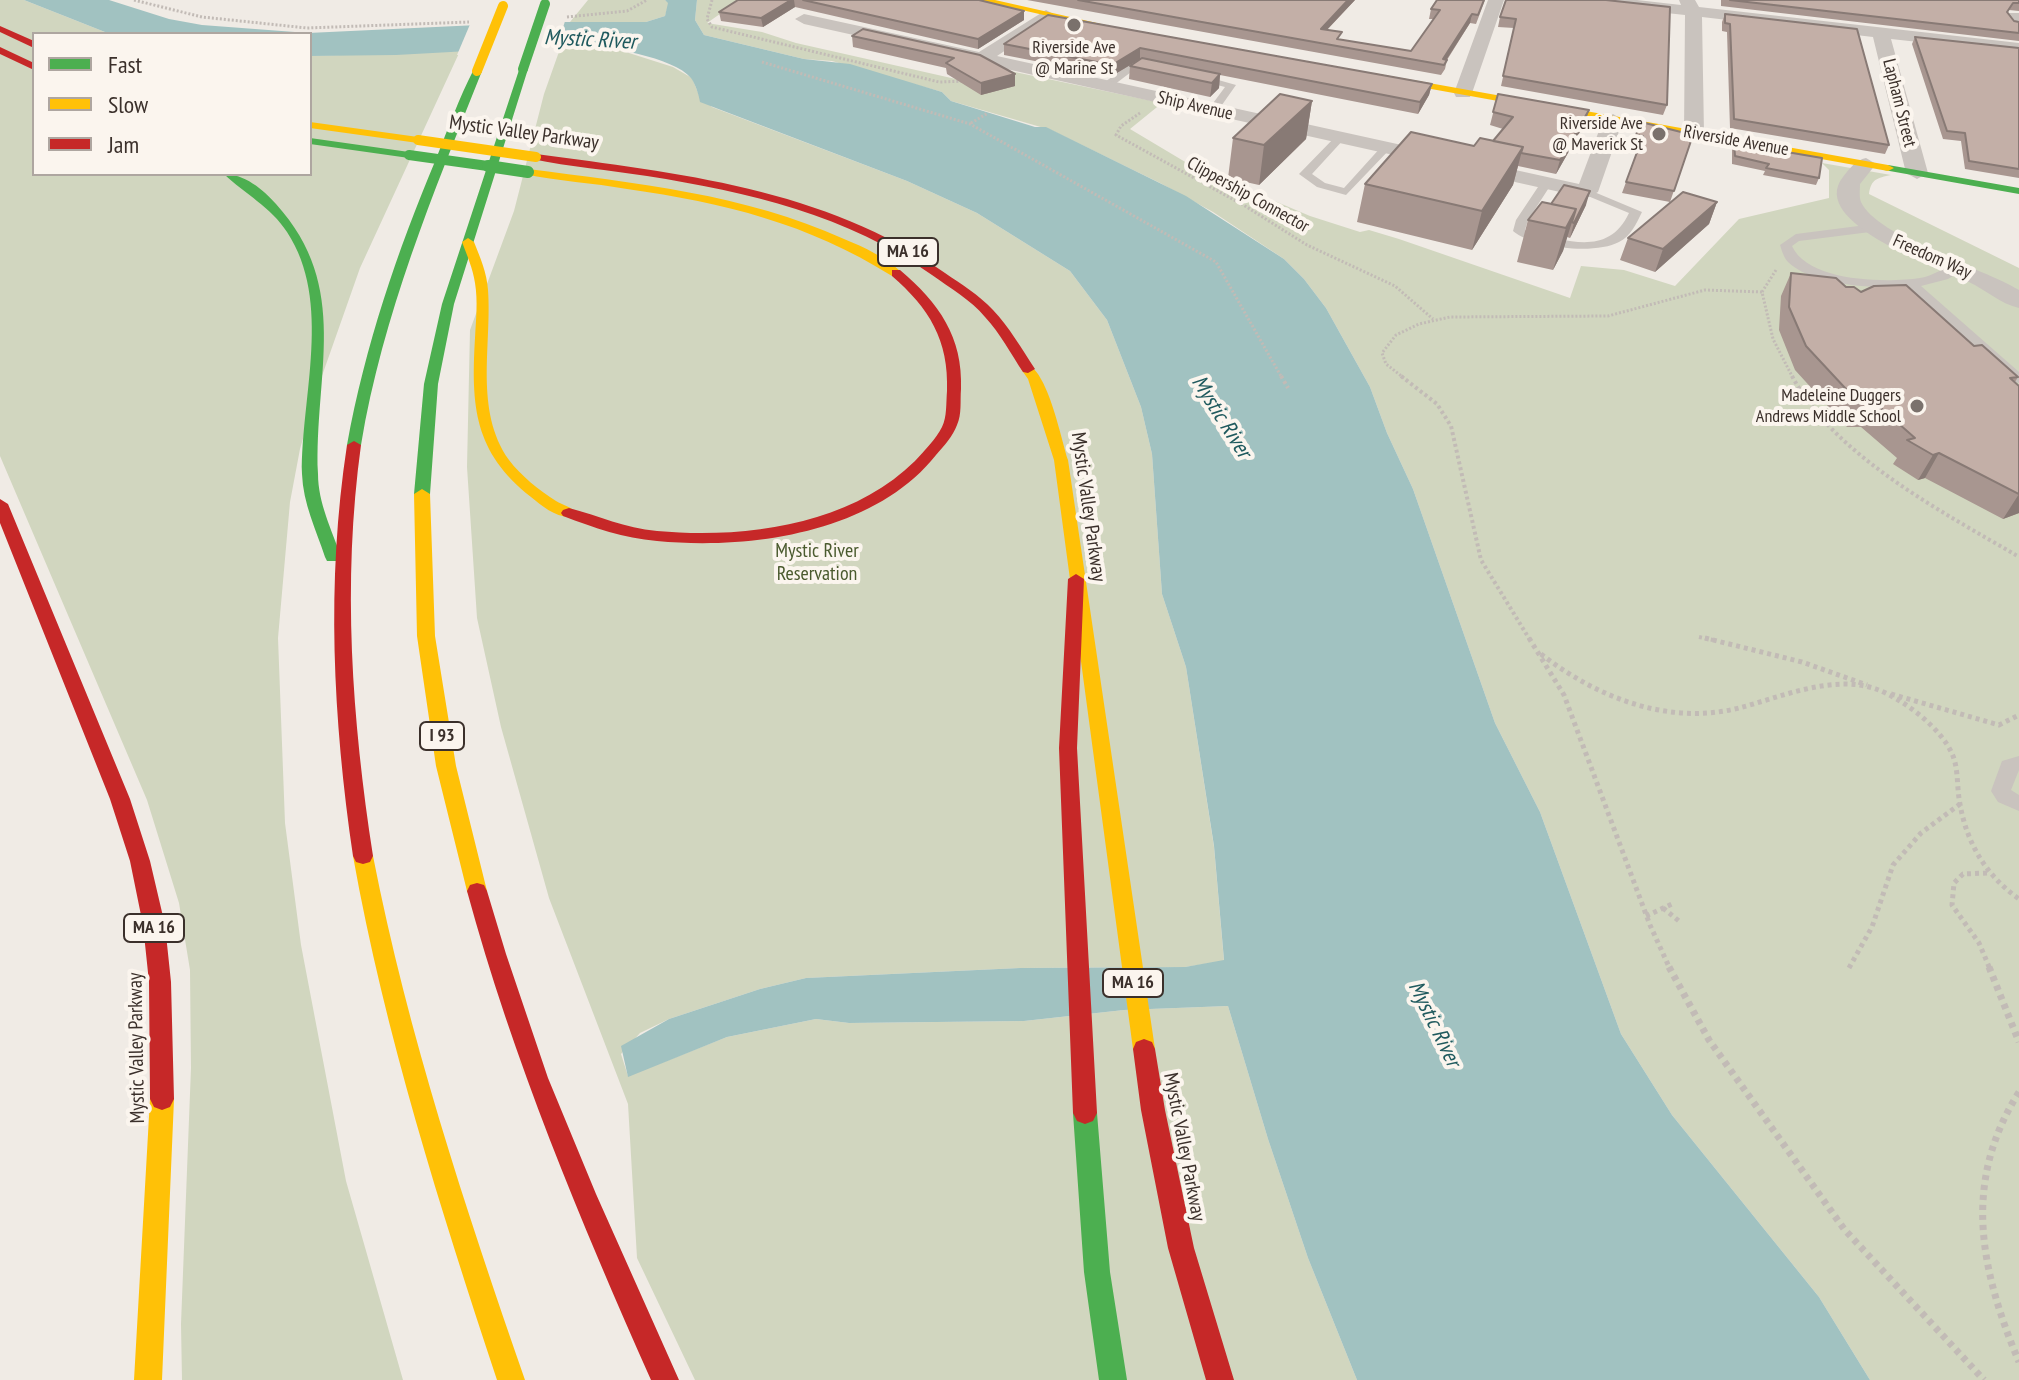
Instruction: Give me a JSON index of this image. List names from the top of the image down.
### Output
{
  "streets": {
    "main road": [
      "Mystic Valley Parkway",
      "Riverside Avenue",
      "MA 16",
      "I 93"
    ],
    "street": ["Lapham Street", "Ship Avenue", "Freedom Way"],
    "path": ["Clippership Connector"]
  },
  "crossings": [
    ["Lapham Street", "Riverside Avenue"],
    ["Riverside Avenue", "Freedom Way"]
  ],
  "water": ["Mystic River"],
  "parks": ["Mystic River Reservation"],
  "places": ["Riverside Ave @ Marine St", "Riverside Ave @ Maverick St", "Madeleine Duggers Andrews Middle School"],
  "legend": ["Fast", "Slow", "Jam"]
}
